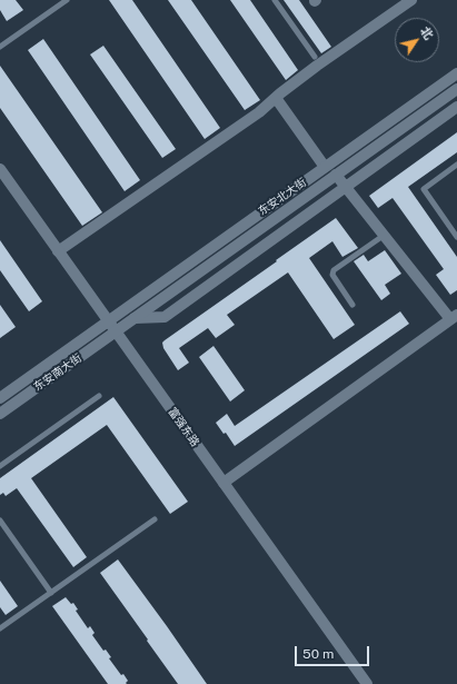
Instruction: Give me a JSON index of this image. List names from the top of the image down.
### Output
{
  "streets": {
    "street": ["东安北大街", "东安南大街", "富强东路"]
  },
  "crossings": [
    ["东安北大街", "东安南大街"],
    ["东安北大街", "富强东路"],
    ["东安南大街", "富强东路"]
  ],
  "scale_bar": "50 m",
  "north": "top right"
}
